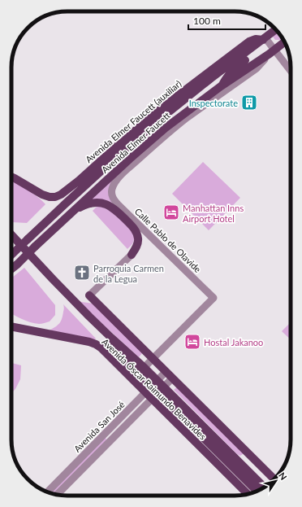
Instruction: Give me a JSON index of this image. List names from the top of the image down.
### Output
{
  "streets": {
    "main road": ["Avenida Elmer Faucett (auxiliar)", "Avenida Elmer Faucett", "Avenida Óscar Raimundo Benavides"],
    "street": ["Calle Pablo de Olavide", "Avenida San José"]
  },
  "crossings": [
    ["Avenida Elmer Faucett (auxiliar)", "Avenida Elmer Faucett"],
    ["Avenida Elmer Faucett", "Calle Pablo de Olavide"],
    ["Avenida Óscar Raimundo Benavides", "Avenida San José"]
  ],
  "places": {
    "building": ["Inspectorate"],
    "hotel": ["Manhattan Inns Airport Hotel", "Hostal Jakanoo"],
    "church": ["Parroquia Carmen de la Legua"]
  },
  "scale_bar": "100 m",
  "north": "top right"
}
